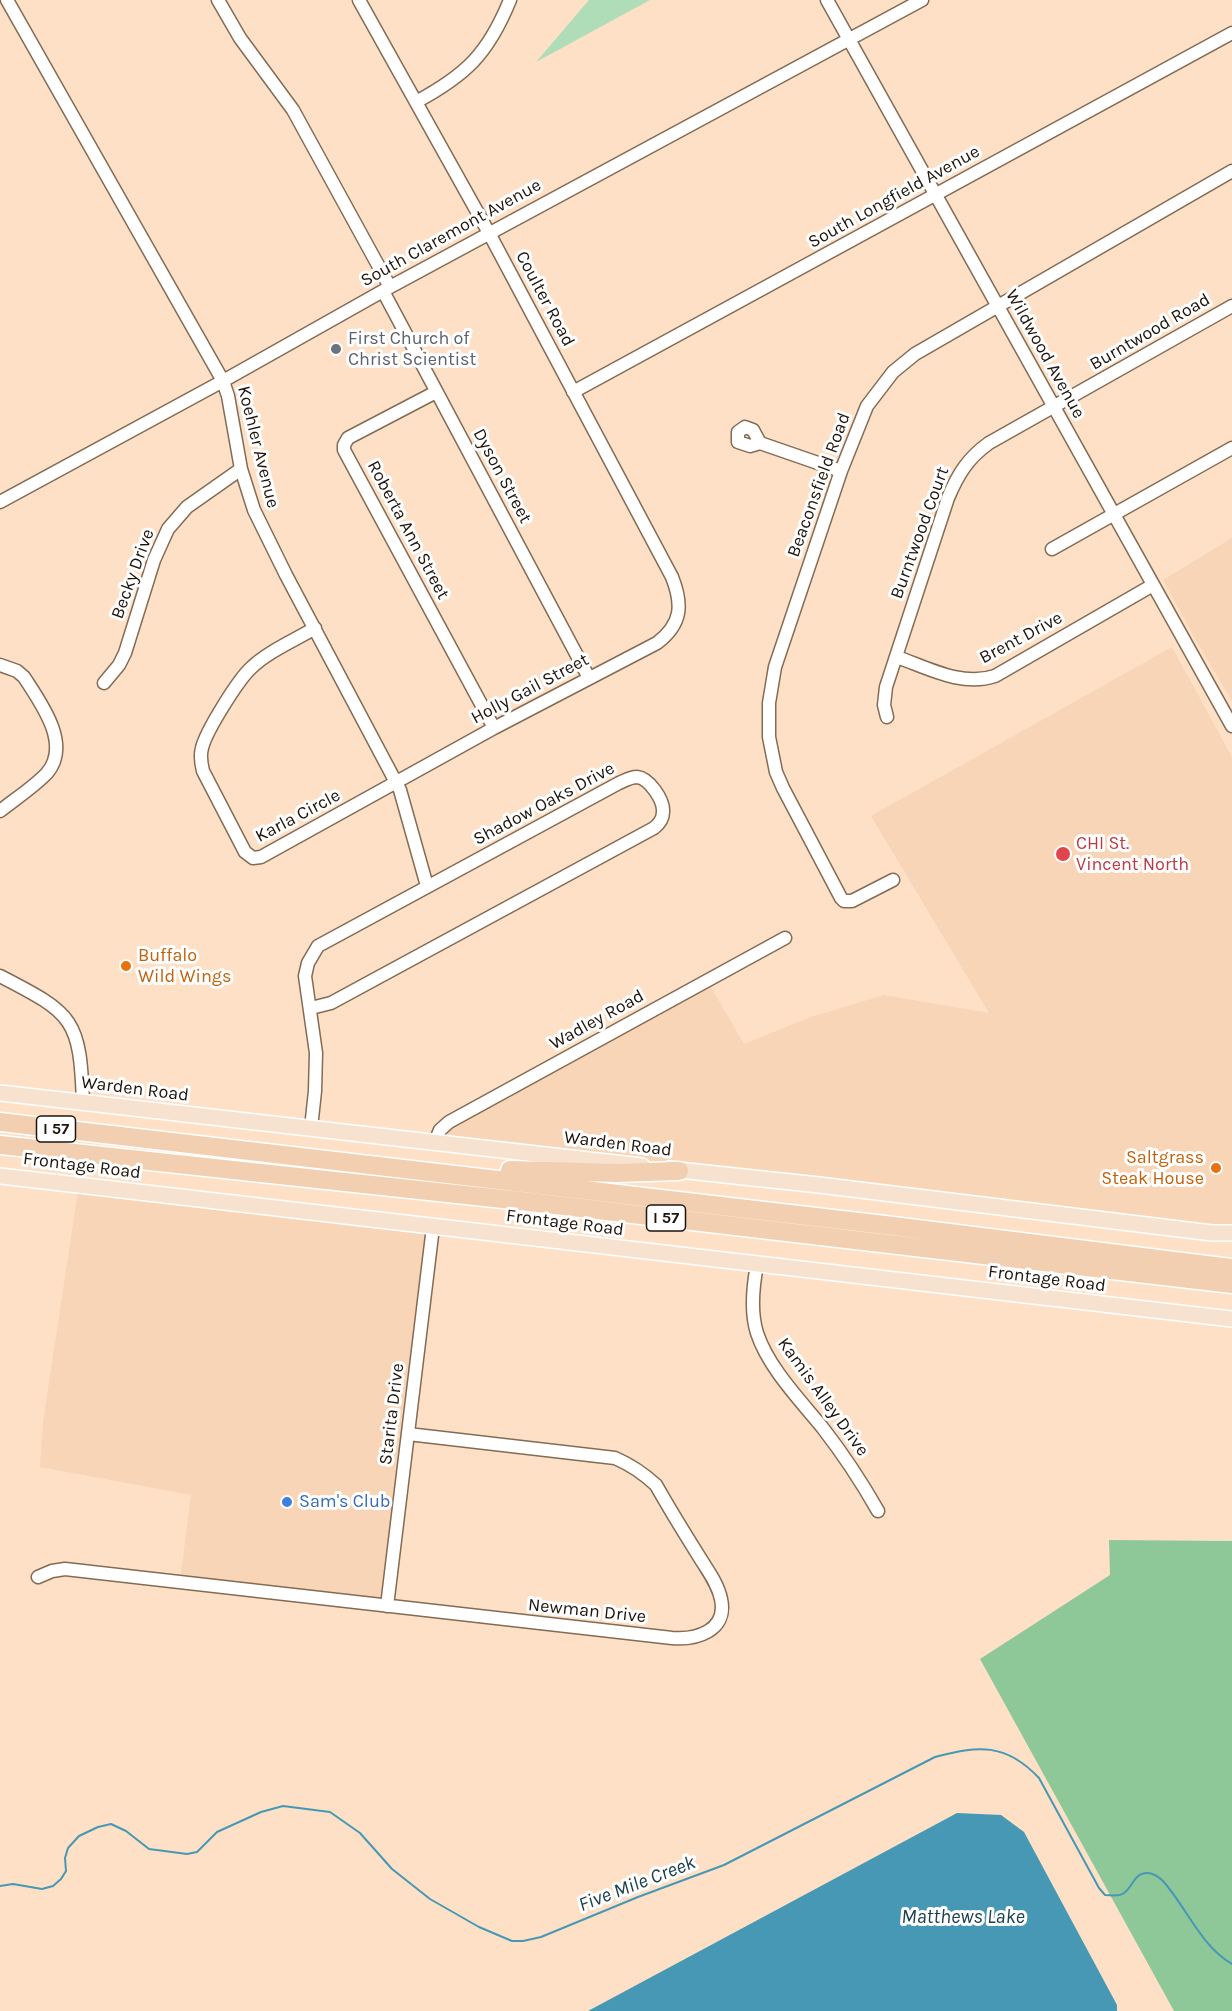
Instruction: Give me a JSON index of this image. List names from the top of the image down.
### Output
{
  "streets": {
    "highway": ["I 57"],
    "main road": ["Warden Road", "Frontage Road"],
    "street": [
      "South Longfield Avenue",
      "South Claremont Avenue",
      "Coulter Road",
      "Burntwood Road",
      "Wildwood Avenue",
      "Koehler Avenue",
      "Dyson Street",
      "Beaconsfield Road",
      "Roberta Ann Street",
      "Burntwood Court",
      "Becky Drive",
      "Brent Drive",
      "Holly Gail Street",
      "Shadow Oaks Drive",
      "Karla Circle",
      "Wadley Road",
      "Kamis Alley Drive",
      "Starita Drive",
      "Newman Drive"
    ]
  },
  "crossings": [
    ["South Longfield Avenue", "Coulter Road"],
    ["South Longfield Avenue", "Wildwood Avenue"],
    ["South Claremont Avenue", "Coulter Road"],
    ["South Claremont Avenue", "Wildwood Avenue"],
    ["South Claremont Avenue", "Koehler Avenue"],
    ["South Claremont Avenue", "Dyson Street"],
    ["Coulter Road", "Holly Gail Street"],
    ["Burntwood Road", "Wildwood Avenue"],
    ["Burntwood Road", "Burntwood Court"],
    ["Wildwood Avenue", "Beaconsfield Road"],
    ["Wildwood Avenue", "Burntwood Court"],
    ["Wildwood Avenue", "Brent Drive"],
    ["Koehler Avenue", "Becky Drive"],
    ["Koehler Avenue", "Holly Gail Street"],
    ["Koehler Avenue", "Shadow Oaks Drive"],
    ["Koehler Avenue", "Karla Circle"],
    ["Dyson Street", "Roberta Ann Street"],
    ["Dyson Street", "Holly Gail Street"],
    ["Roberta Ann Street", "Holly Gail Street"],
    ["Burntwood Court", "Brent Drive"],
    ["Holly Gail Street", "Karla Circle"],
    ["Shadow Oaks Drive", "Warden Road"],
    ["Wadley Road", "Warden Road"],
    ["Frontage Road", "Kamis Alley Drive"],
    ["Frontage Road", "Starita Drive"],
    ["Starita Drive", "Newman Drive"]
  ],
  "water": ["Five Mile Creek", "Matthews Lake"],
  "places": [
    "First Church of Christ Scientist",
    "CHI St. Vincent North",
    "Buffalo Wild Wings",
    "Saltgrass Steak House",
    "Sam's Club"
  ]
}
